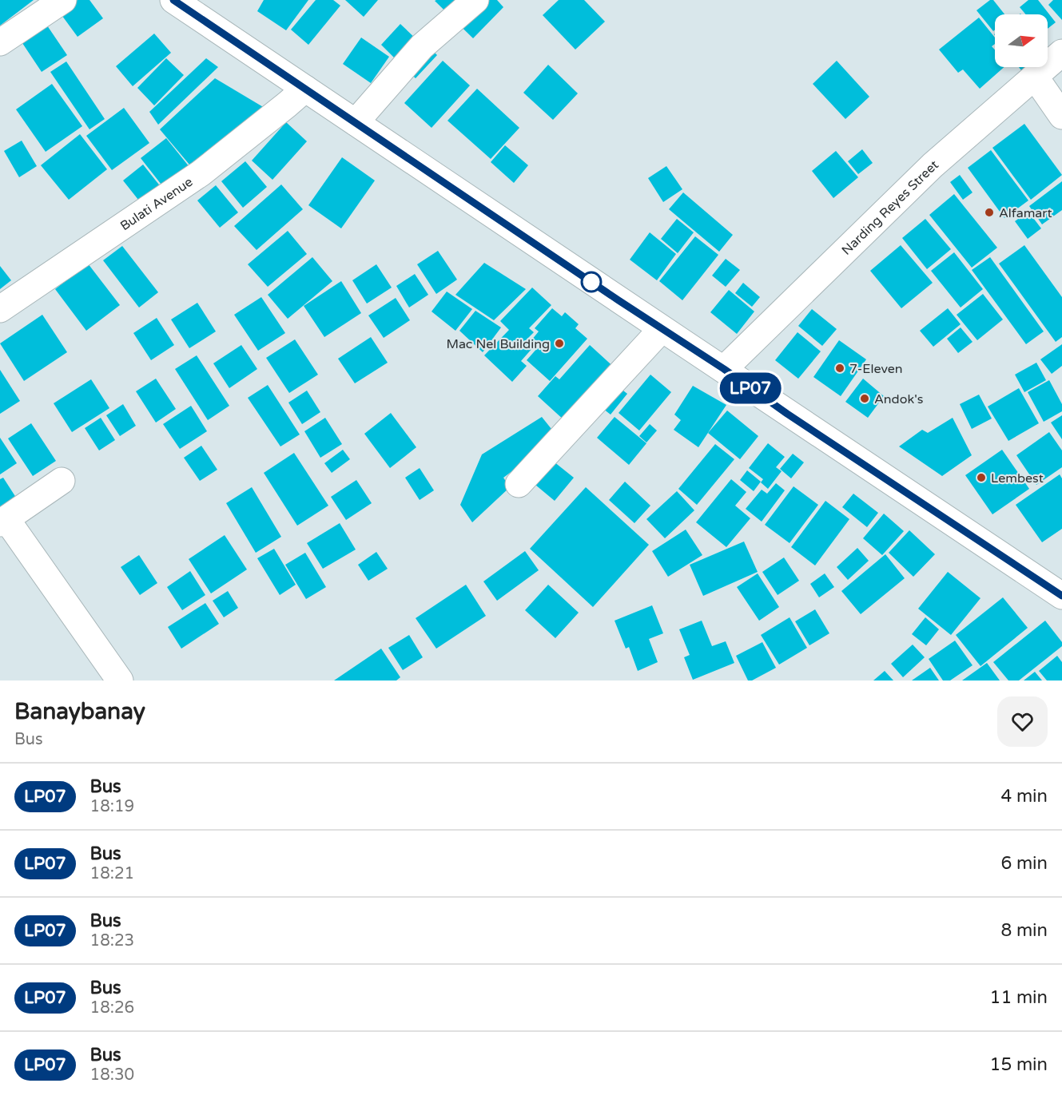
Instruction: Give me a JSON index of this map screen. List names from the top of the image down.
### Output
{
  "streets": {
    "main road": ["Bulati Avenue", "Narding Reyes Street"]
  },
  "places": [
    "Alfamart",
    "Mac Nel Building",
    "7-Eleven",
    "Andok's",
    "Lembest"
  ],
  "lines": ["bus line LP07"],
  "north": "right",
  "page": {
    "on_map": "LP07",
    "heading": ["Banaybanay", "Bus"],
    "list": [
      {
        "mark": "LP07",
        "name": "Bus",
        "note": "18:19",
        "value": "4 min"
      },
      {
        "mark": "LP07",
        "name": "Bus",
        "note": "18:21",
        "value": "6 min"
      },
      {
        "mark": "LP07",
        "name": "Bus",
        "note": "18:23",
        "value": "8 min"
      },
      {
        "mark": "LP07",
        "name": "Bus",
        "note": "18:26",
        "value": "11 min"
      },
      {
        "mark": "LP07",
        "name": "Bus",
        "note": "18:30",
        "value": "15 min"
      }
    ]
  }
}
